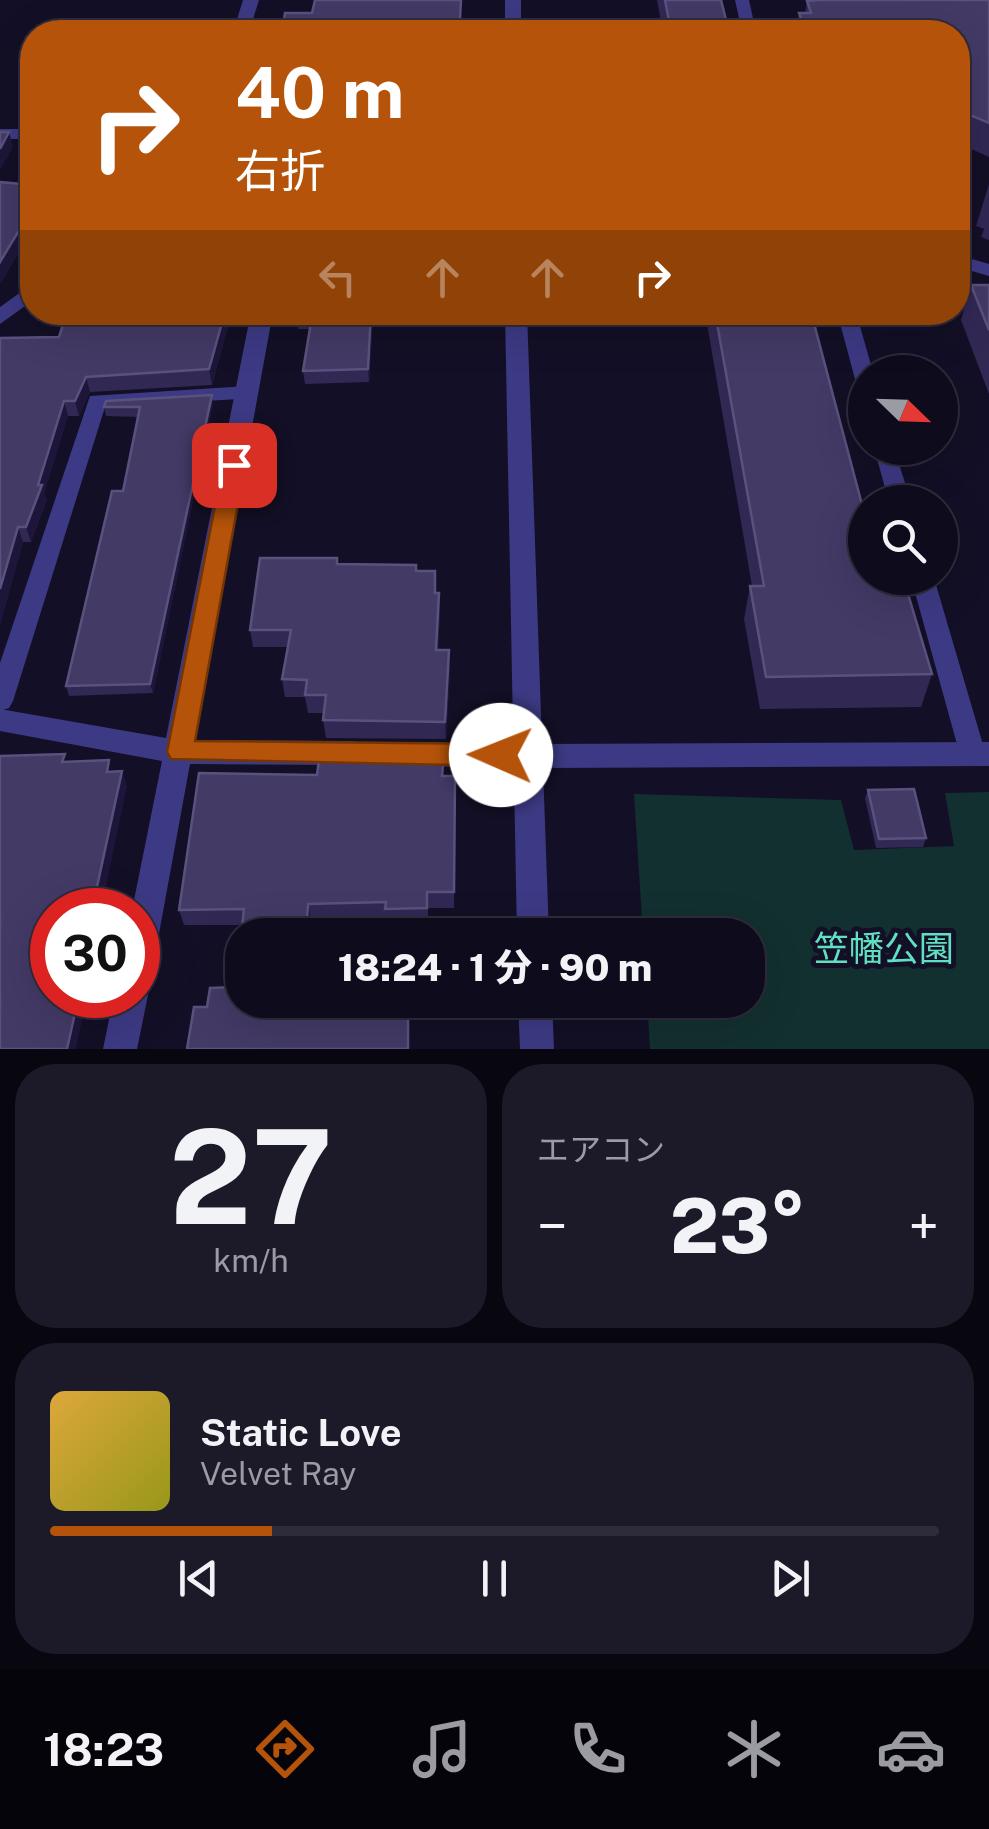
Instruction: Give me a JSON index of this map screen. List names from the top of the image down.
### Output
{
  "parks": ["笠幡公園"],
  "north": "bottom right",
  "page": {
    "turn": ["40 m", "右折"],
    "limit": "30",
    "trip": "18:24 · 1 分 · 90 m",
    "tile": [
      ["27", "km/h"],
      "エアコン"
    ],
    "heat": ["−", "23°", "+"],
    "song": ["Static Love", "Velvet Ray"],
    "tabs": "18:23"
  }
}
